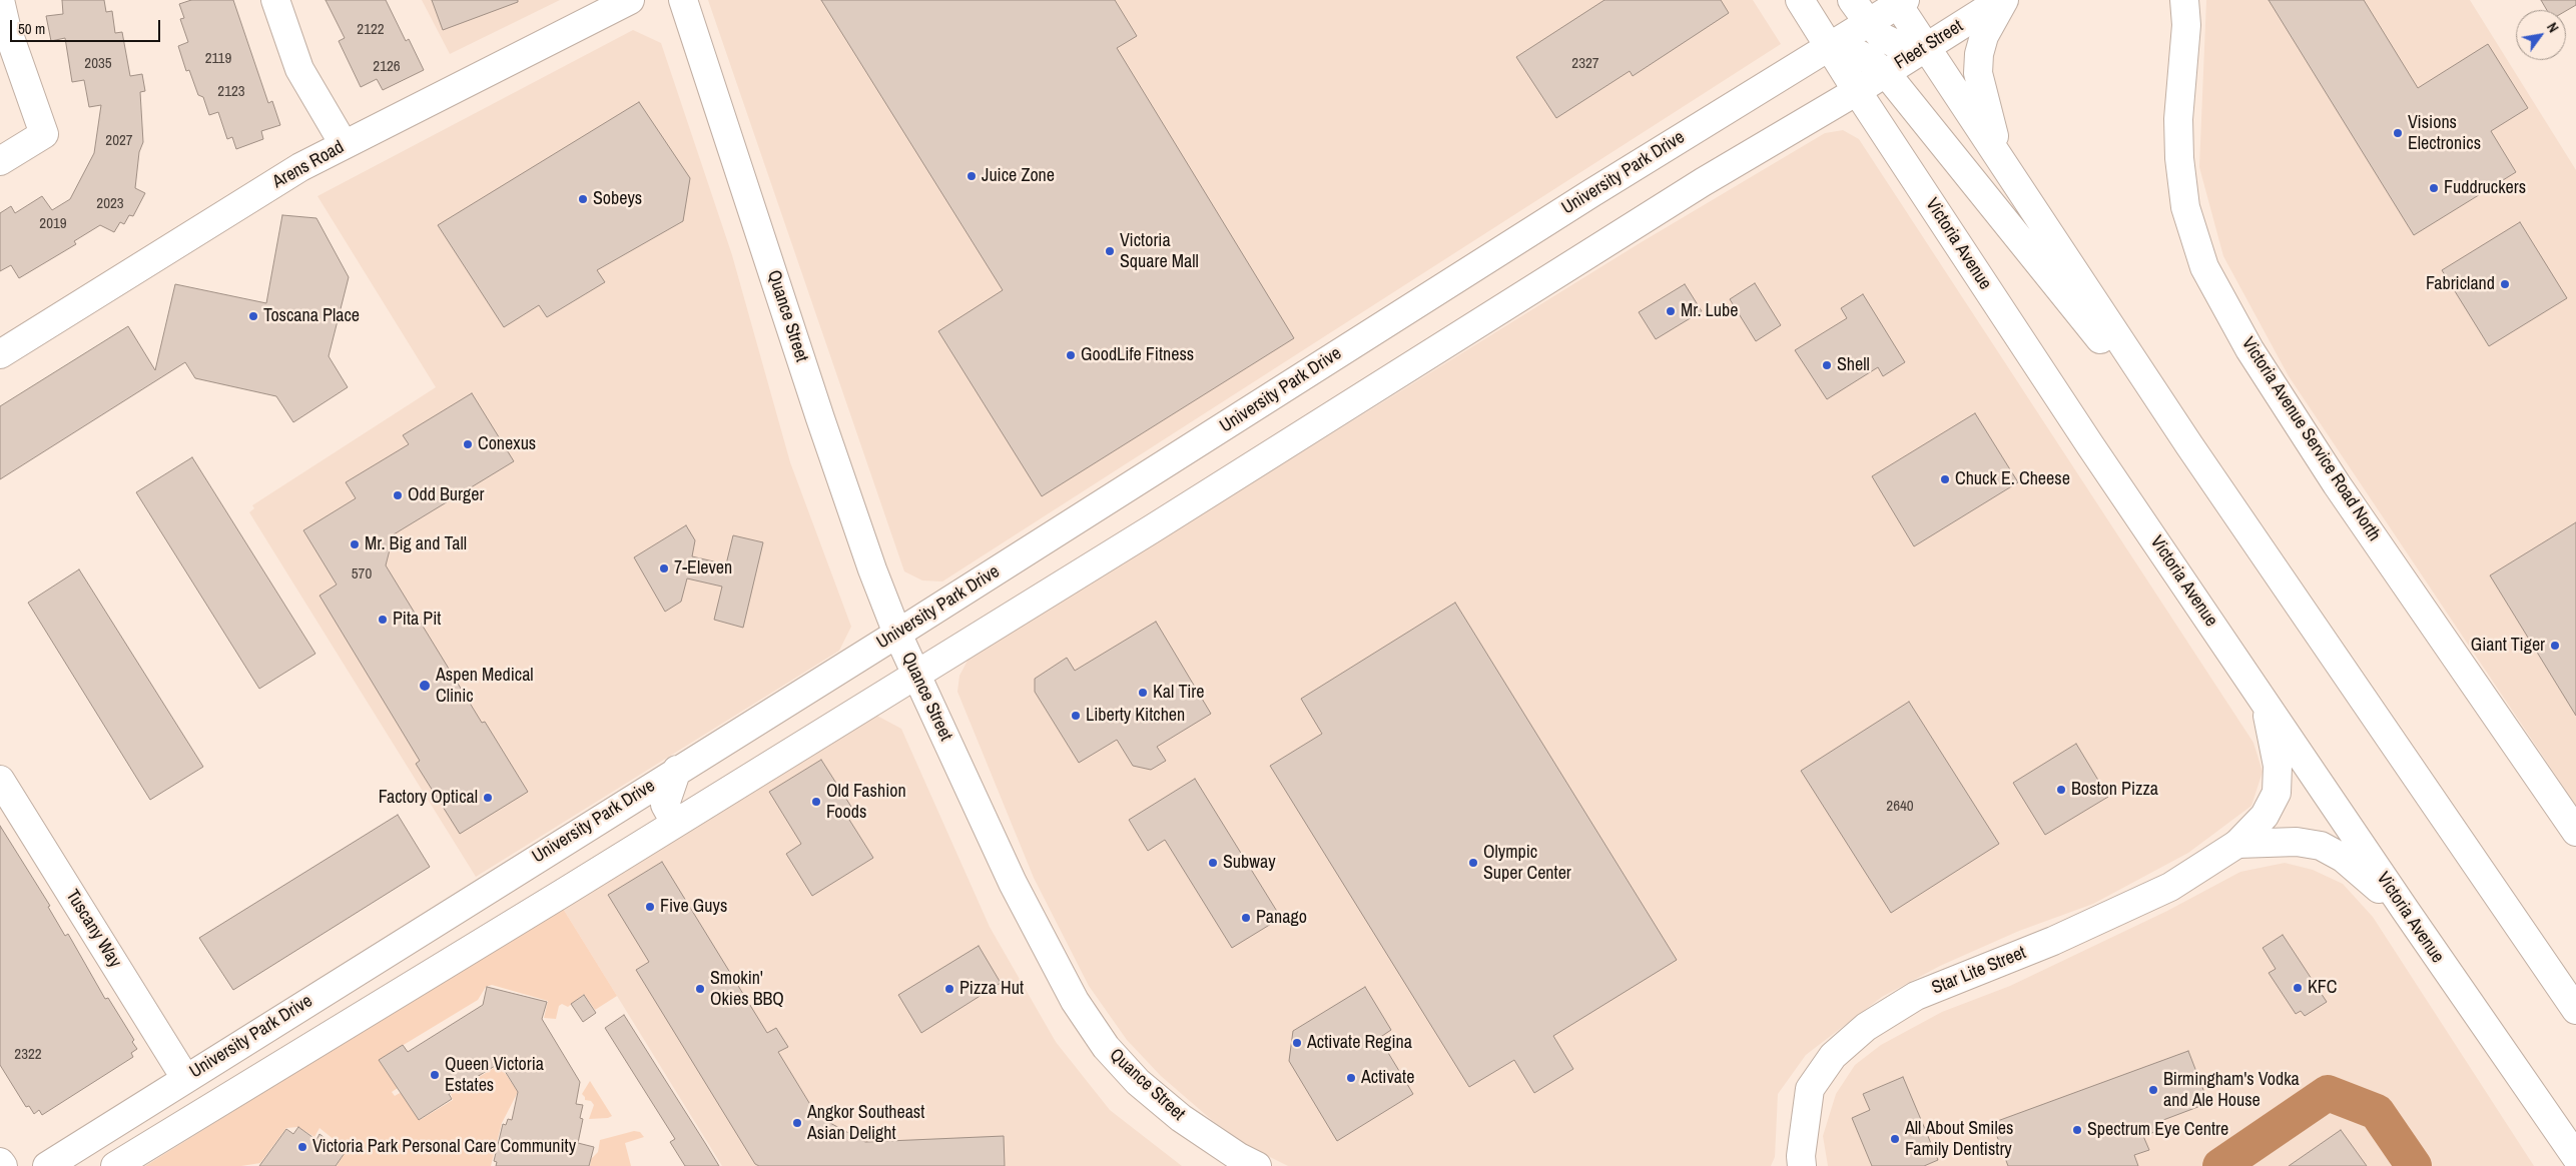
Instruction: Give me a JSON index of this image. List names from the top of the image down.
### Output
{
  "streets": {
    "main road": [
      "Fleet Street",
      "Arens Road",
      "University Park Drive",
      "Victoria Avenue",
      "Quance Street",
      "Victoria Avenue Service Road North",
      "Tuscany Way",
      "Star Lite Street"
    ]
  },
  "crossings": [
    ["Fleet Street", "Victoria Avenue"],
    ["University Park Drive", "Victoria Avenue"],
    ["University Park Drive", "Quance Street"],
    ["University Park Drive", "Tuscany Way"],
    ["Victoria Avenue", "Star Lite Street"]
  ],
  "places": [
    "Visions Electronics",
    "Juice Zone",
    "Fuddruckers",
    "Sobeys",
    "Victoria Square Mall",
    "Fabricland",
    "Mr. Lube",
    "Toscana Place",
    "GoodLife Fitness",
    "Shell",
    "Conexus",
    "Chuck E. Cheese",
    "Odd Burger",
    "Mr. Big and Tall",
    "7-Eleven",
    "Pita Pit",
    "Giant Tiger",
    "Aspen Medical Clinic",
    "Kal Tire",
    "Liberty Kitchen",
    "Boston Pizza",
    "Factory Optical",
    "Old Fashion Foods",
    "Subway",
    "Olympic Super Center",
    "Five Guys",
    "Panago",
    "KFC",
    "Smokin' Okies BBQ",
    "Pizza Hut",
    "Activate Regina",
    "Queen Victoria Estates",
    "Activate",
    "Birmingham's Vodka and Ale House",
    "Angkor Southeast Asian Delight",
    "Spectrum Eye Centre",
    "All About Smiles Family Dentistry",
    "Victoria Park Personal Care Community"
  ],
  "house_numbers": [
    "2122",
    "2119",
    "2035",
    "2327",
    "2126",
    "2123",
    "2027",
    "2023",
    "2019",
    "570",
    "2640",
    "2322"
  ],
  "scale_bar": "50 m",
  "north": "top right"
}
